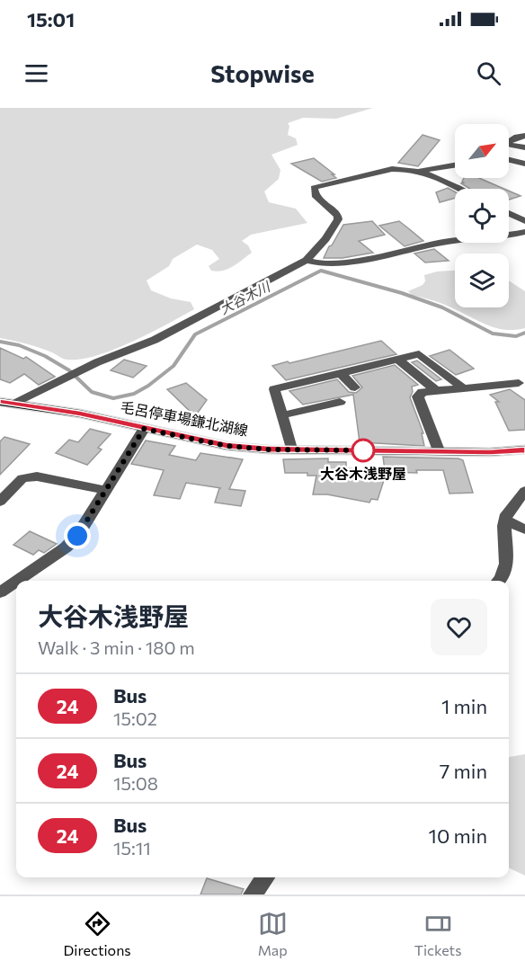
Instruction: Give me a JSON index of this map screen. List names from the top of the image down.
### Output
{
  "streets": {
    "main road": ["毛呂停車場鎌北湖線"]
  },
  "water": ["大谷木川"],
  "places": ["大谷木浅野屋"],
  "lines": ["bus line 24"],
  "north": "top right",
  "page": {
    "status": "15:01",
    "header": "Stopwise",
    "heading": ["大谷木浅野屋", "Walk · 3 min · 180 m"],
    "list": [
      {
        "mark": "24",
        "name": "Bus",
        "note": "15:02",
        "value": "1 min"
      },
      {
        "mark": "24",
        "name": "Bus",
        "note": "15:08",
        "value": "7 min"
      },
      {
        "mark": "24",
        "name": "Bus",
        "note": "15:11",
        "value": "10 min"
      }
    ],
    "tabs": ["Directions", "Map", "Tickets"]
  }
}
